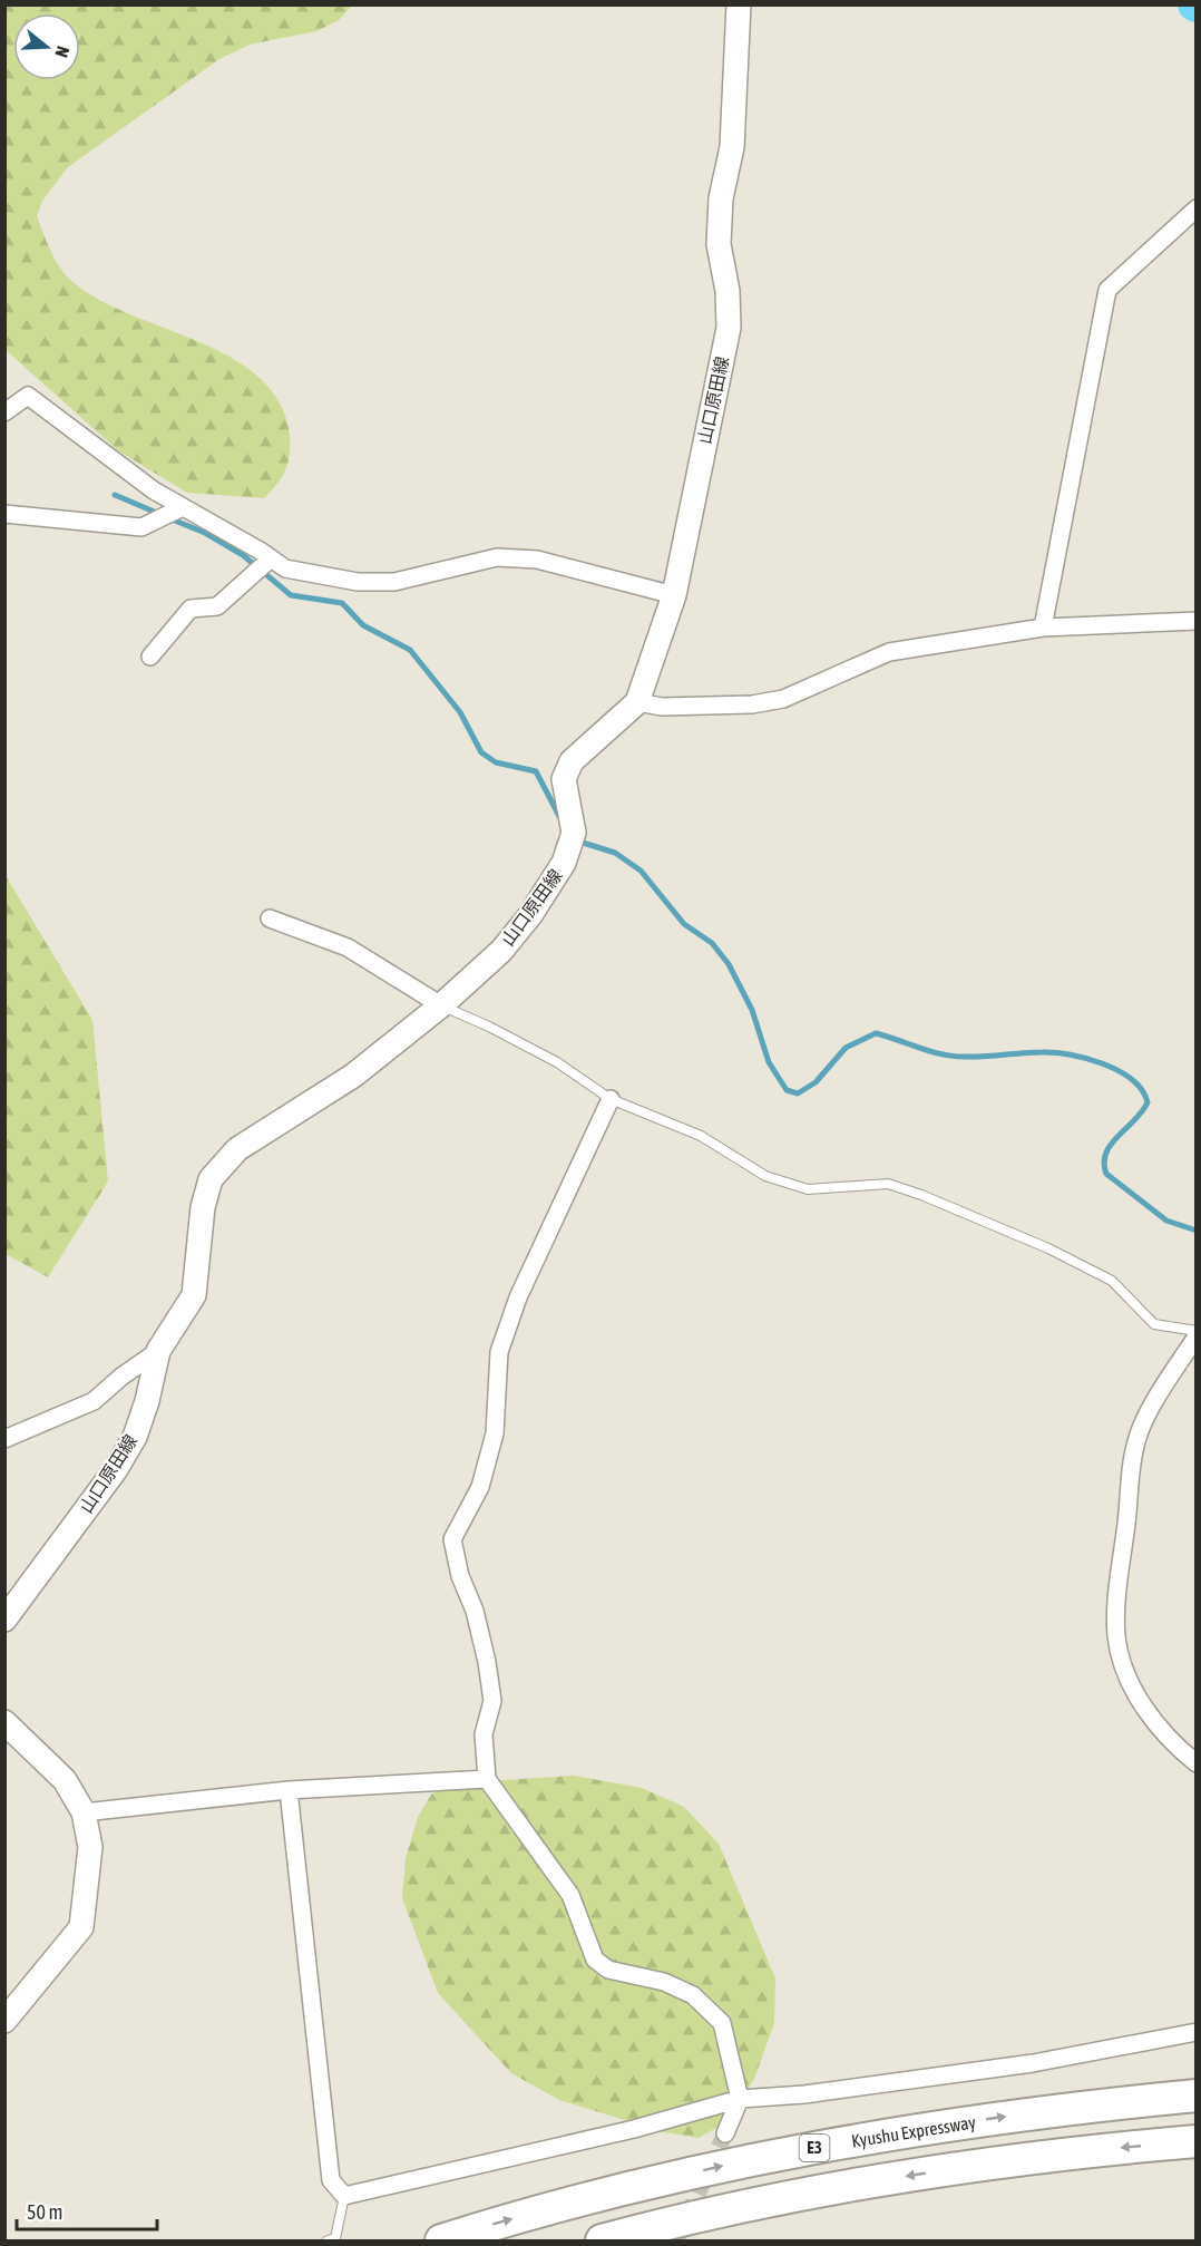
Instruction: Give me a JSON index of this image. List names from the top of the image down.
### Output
{
  "streets": {
    "highway": ["Kyushu Expressway", "E3"],
    "main road": ["山口原田線"]
  },
  "scale_bar": "50 m",
  "north": "right"
}
